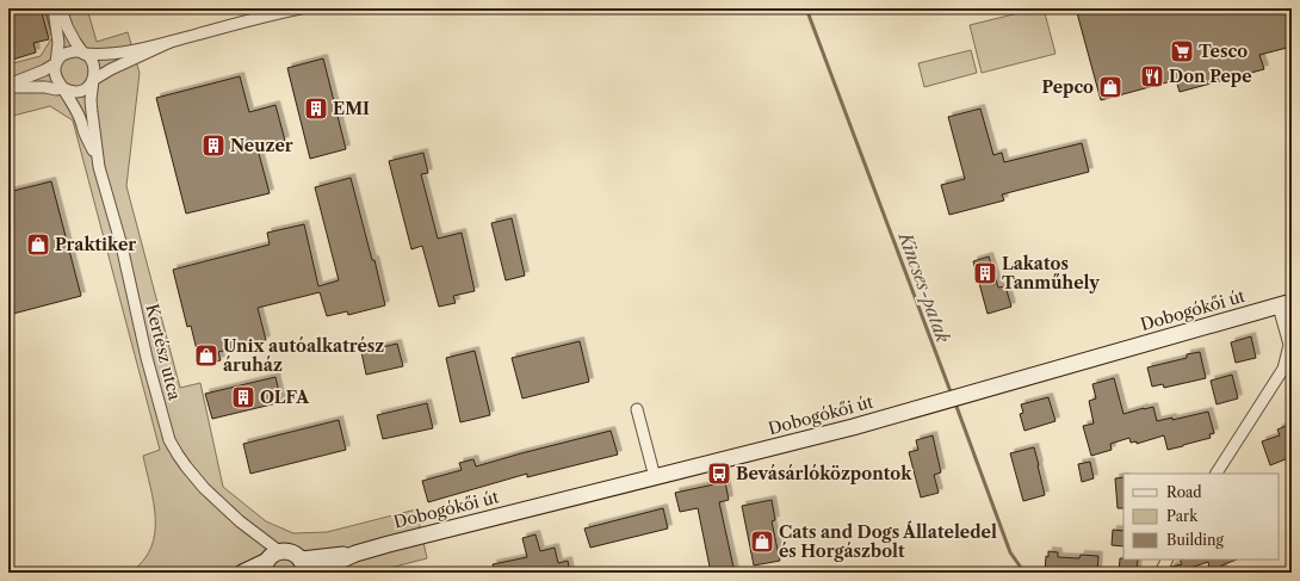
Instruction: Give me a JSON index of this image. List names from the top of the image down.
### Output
{
  "streets": {
    "main road": ["Dobogókői út"],
    "street": ["Kertész utca"]
  },
  "water": ["Kincses-patak"],
  "places": {
    "supermarket": ["Tesco"],
    "restaurant": ["Don Pepe"],
    "shop": [
      "Pepco",
      "Praktiker",
      "Unix autóalkatrész áruház",
      "Cats and Dogs Állateledel és Horgászbolt"
    ],
    "building": [
      "EMI",
      "Neuzer",
      "Lakatos Tanműhely",
      "OLFA"
    ],
    "bus stop": ["Bevásárlóközpontok"]
  },
  "legend": ["Road", "Park", "Building"]
}
